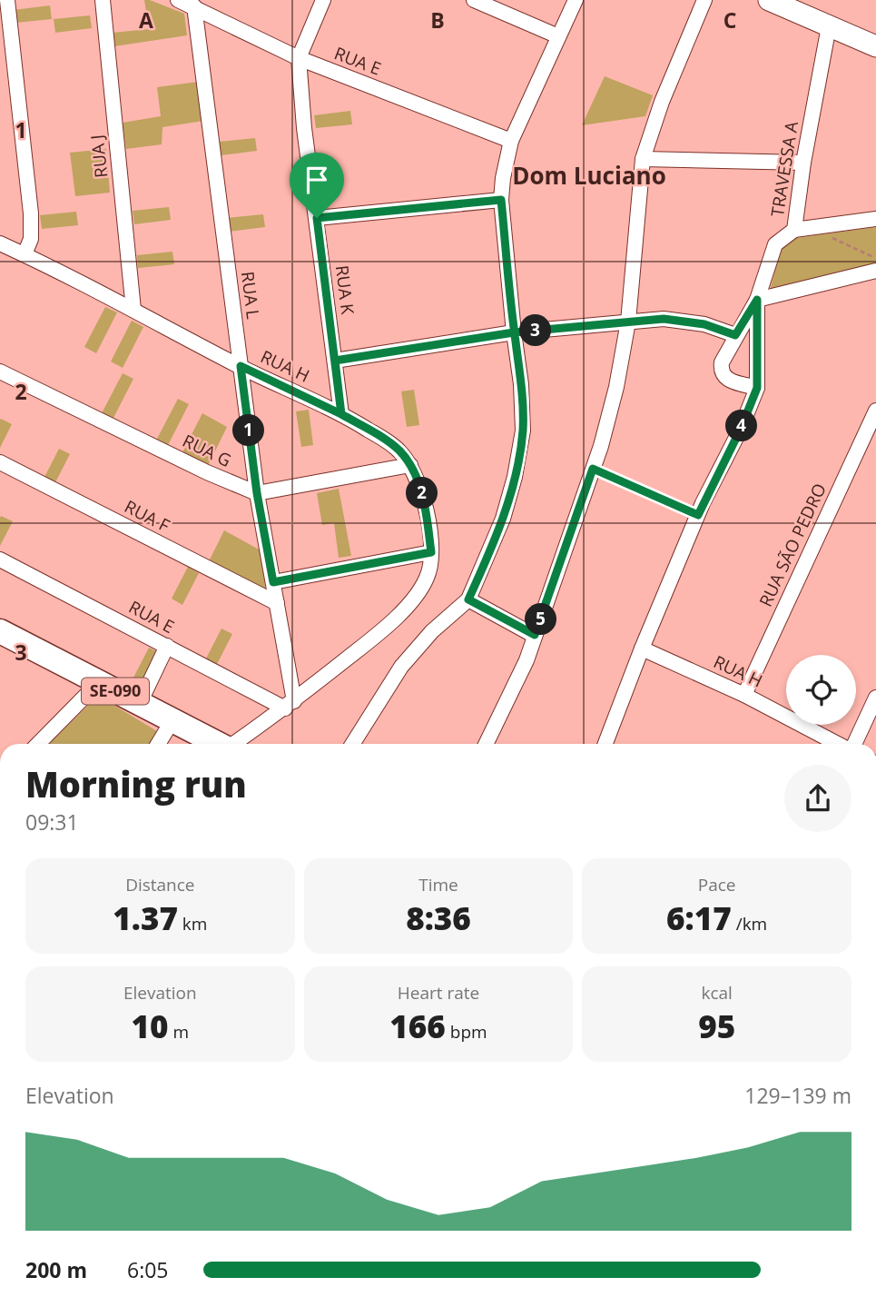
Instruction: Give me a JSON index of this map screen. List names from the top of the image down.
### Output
{
  "streets": {
    "main road": ["SE-090"],
    "street": [
      "RUA E",
      "RUA J",
      "TRAVESSA A",
      "RUA K",
      "RUA L",
      "RUA H",
      "RUA G",
      "RUA F",
      "RUA SÃO PEDRO"
    ]
  },
  "crossings": [
    ["RUA E", "RUA K"],
    ["RUA E", "RUA L"],
    ["RUA E", "RUA H"],
    ["RUA J", "RUA H"],
    ["RUA K", "RUA H"],
    ["RUA L", "RUA H"],
    ["RUA L", "RUA G"],
    ["RUA L", "RUA F"],
    ["RUA H", "RUA SÃO PEDRO"]
  ],
  "districts": ["Dom Luciano"],
  "page": {
    "pins": [
      "3",
      "4",
      "1",
      "2",
      "5"
    ],
    "heading": ["Morning run", "09:31"],
    "stats": [
      ["Distance", "1.37 km"],
      ["Time", "8:36"],
      ["Pace", "6:17 /km"],
      ["Elevation", "10 m"],
      ["Heart rate", "166 bpm"],
      ["kcal", "95"]
    ],
    "chart": ["Elevation", "129–139 m"],
    "list": [
      {
        "name": "200 m",
        "note": "6:05"
      }
    ]
  },
  "grid": {
    "columns": ["A", "B", "C"],
    "rows": ["1", "2", "3"]
  }
}
